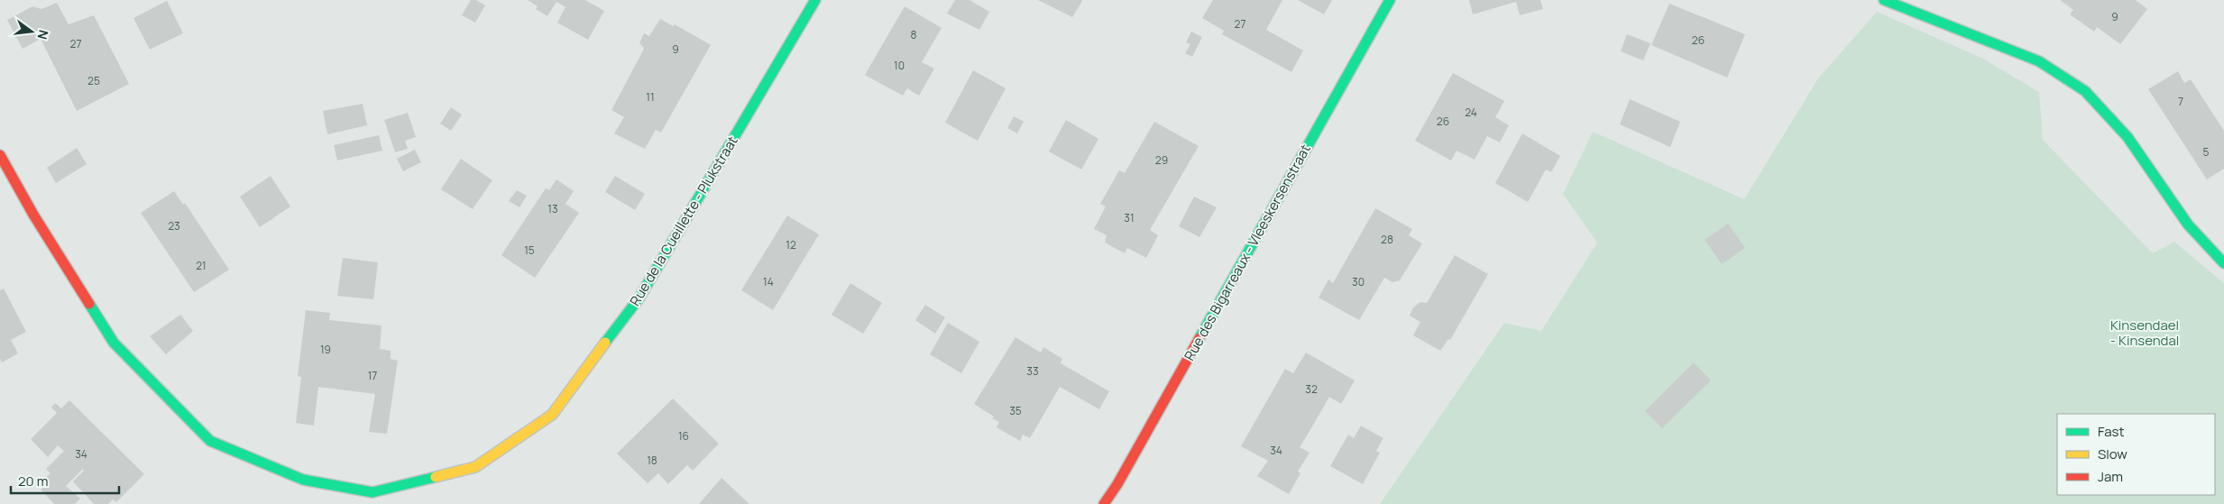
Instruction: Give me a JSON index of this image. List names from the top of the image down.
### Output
{
  "streets": {
    "street": ["Rue de la Cueillette - Plukstraat", "Rue des Bigarreaux - Vleeskersenstraat"]
  },
  "parks": ["Kinsendael - Kinsendal"],
  "house_numbers": [
    "9",
    "27",
    "8",
    "26",
    "27",
    "9",
    "10",
    "25",
    "11",
    "7",
    "24",
    "26",
    "5",
    "29",
    "13",
    "31",
    "23",
    "28",
    "12",
    "15",
    "21",
    "14",
    "30",
    "19",
    "33",
    "17",
    "32",
    "35",
    "16",
    "34",
    "34",
    "18"
  ],
  "legend": ["Fast", "Slow", "Jam"],
  "scale_bar": "20 m",
  "north": "right"
}
